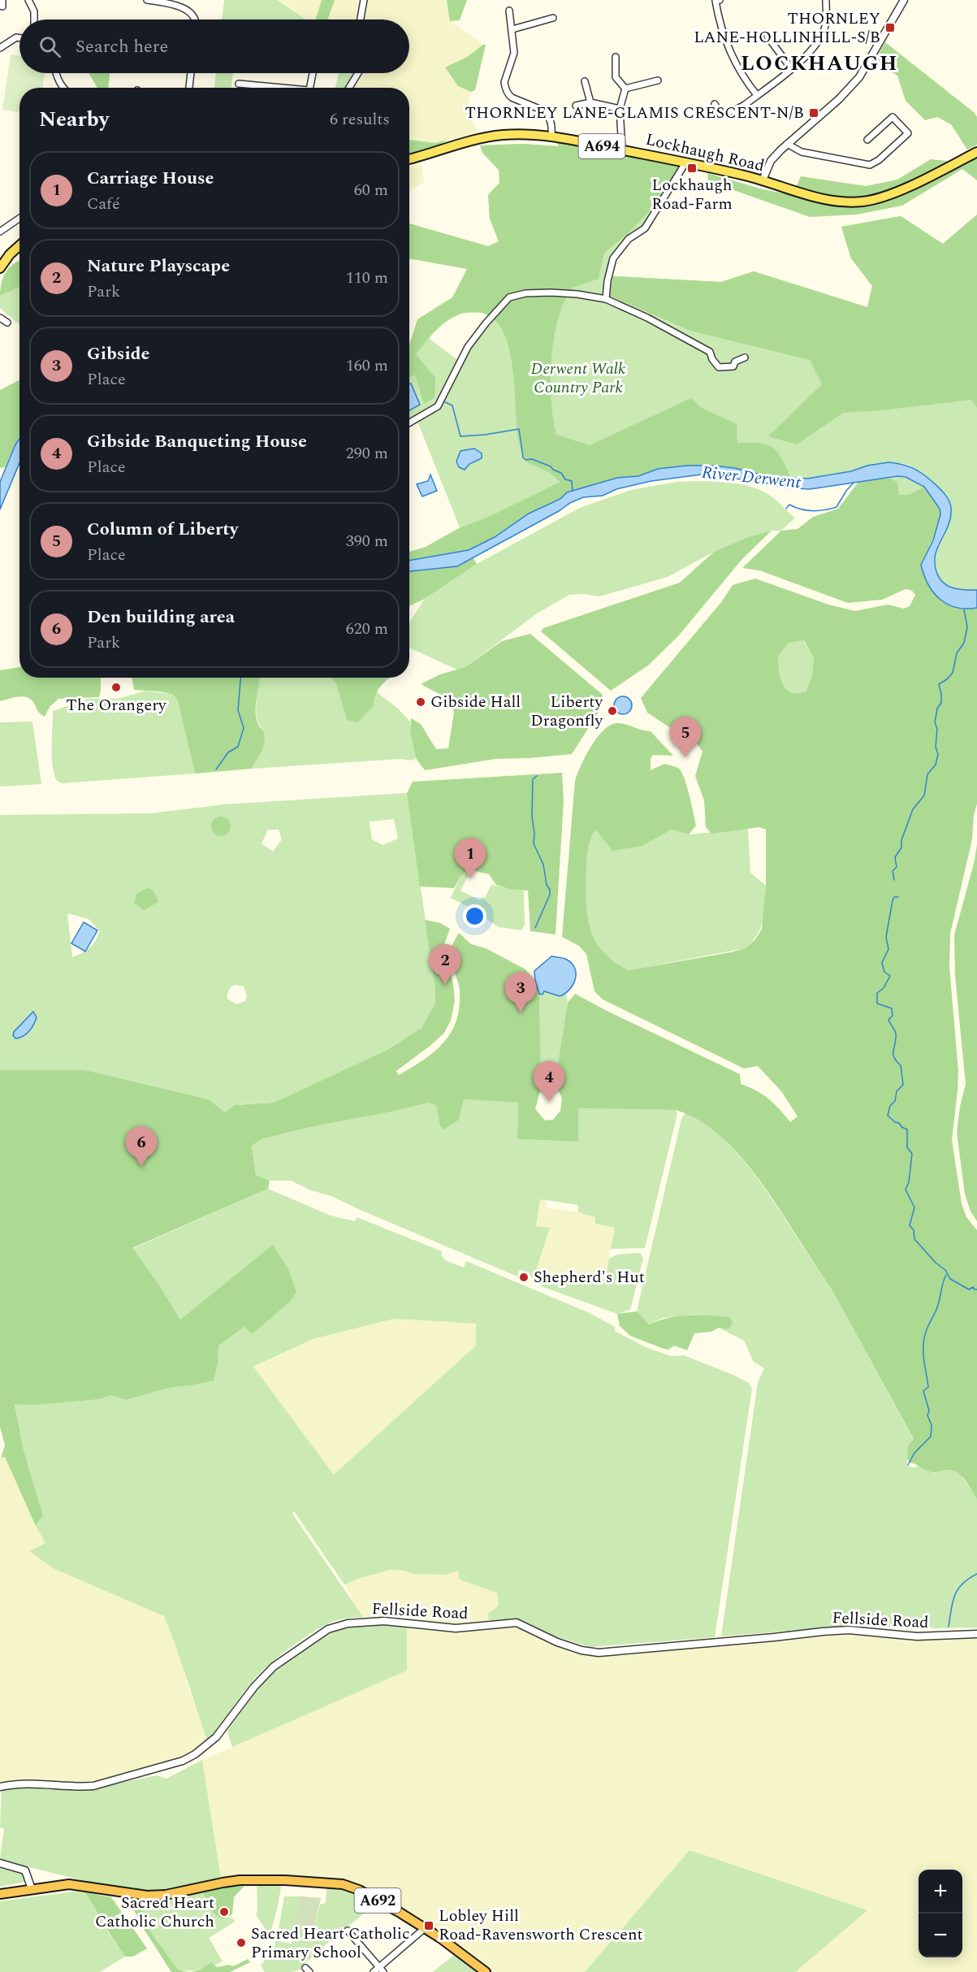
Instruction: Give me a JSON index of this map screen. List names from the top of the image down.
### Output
{
  "streets": {
    "highway": ["A692"],
    "main road": ["A694", "Lockhaugh Road"],
    "street": ["Fellside Road"]
  },
  "districts": ["LOCKHAUGH"],
  "water": ["River Derwent"],
  "parks": ["Derwent Walk Country Park"],
  "places": {
    "transit": [
      "THORNLEY LANE-HOLLINHILL-S/B",
      "THORNLEY LANE-GLAMIS CRESCENT-N/B",
      "Lockhaugh Road-Farm",
      "Lobley Hill Road-Ravensworth Crescent"
    ],
    "other": [
      "The Orangery",
      "Gibside Hall",
      "Liberty Dragonfly",
      "Shepherd's Hut",
      "Sacred Heart Catholic Church",
      "Sacred Heart Catholic Primary School"
    ]
  },
  "page": {
    "search": "Search here",
    "heading": ["Nearby", "6 results"],
    "list": [
      {
        "mark": "1",
        "name": "Carriage House",
        "note": "Café",
        "value": "60 m"
      },
      {
        "mark": "2",
        "name": "Nature Playscape",
        "note": "Park",
        "value": "110 m"
      },
      {
        "mark": "3",
        "name": "Gibside",
        "note": "Place",
        "value": "160 m"
      },
      {
        "mark": "4",
        "name": "Gibside Banqueting House",
        "note": "Place",
        "value": "290 m"
      },
      {
        "mark": "5",
        "name": "Column of Liberty",
        "note": "Place",
        "value": "390 m"
      },
      {
        "mark": "6",
        "name": "Den building area",
        "note": "Park",
        "value": "620 m"
      }
    ],
    "pins": [
      "5",
      "1",
      "2",
      "3",
      "4",
      "6"
    ],
    "map_buttons": ["+", "−"]
  }
}
